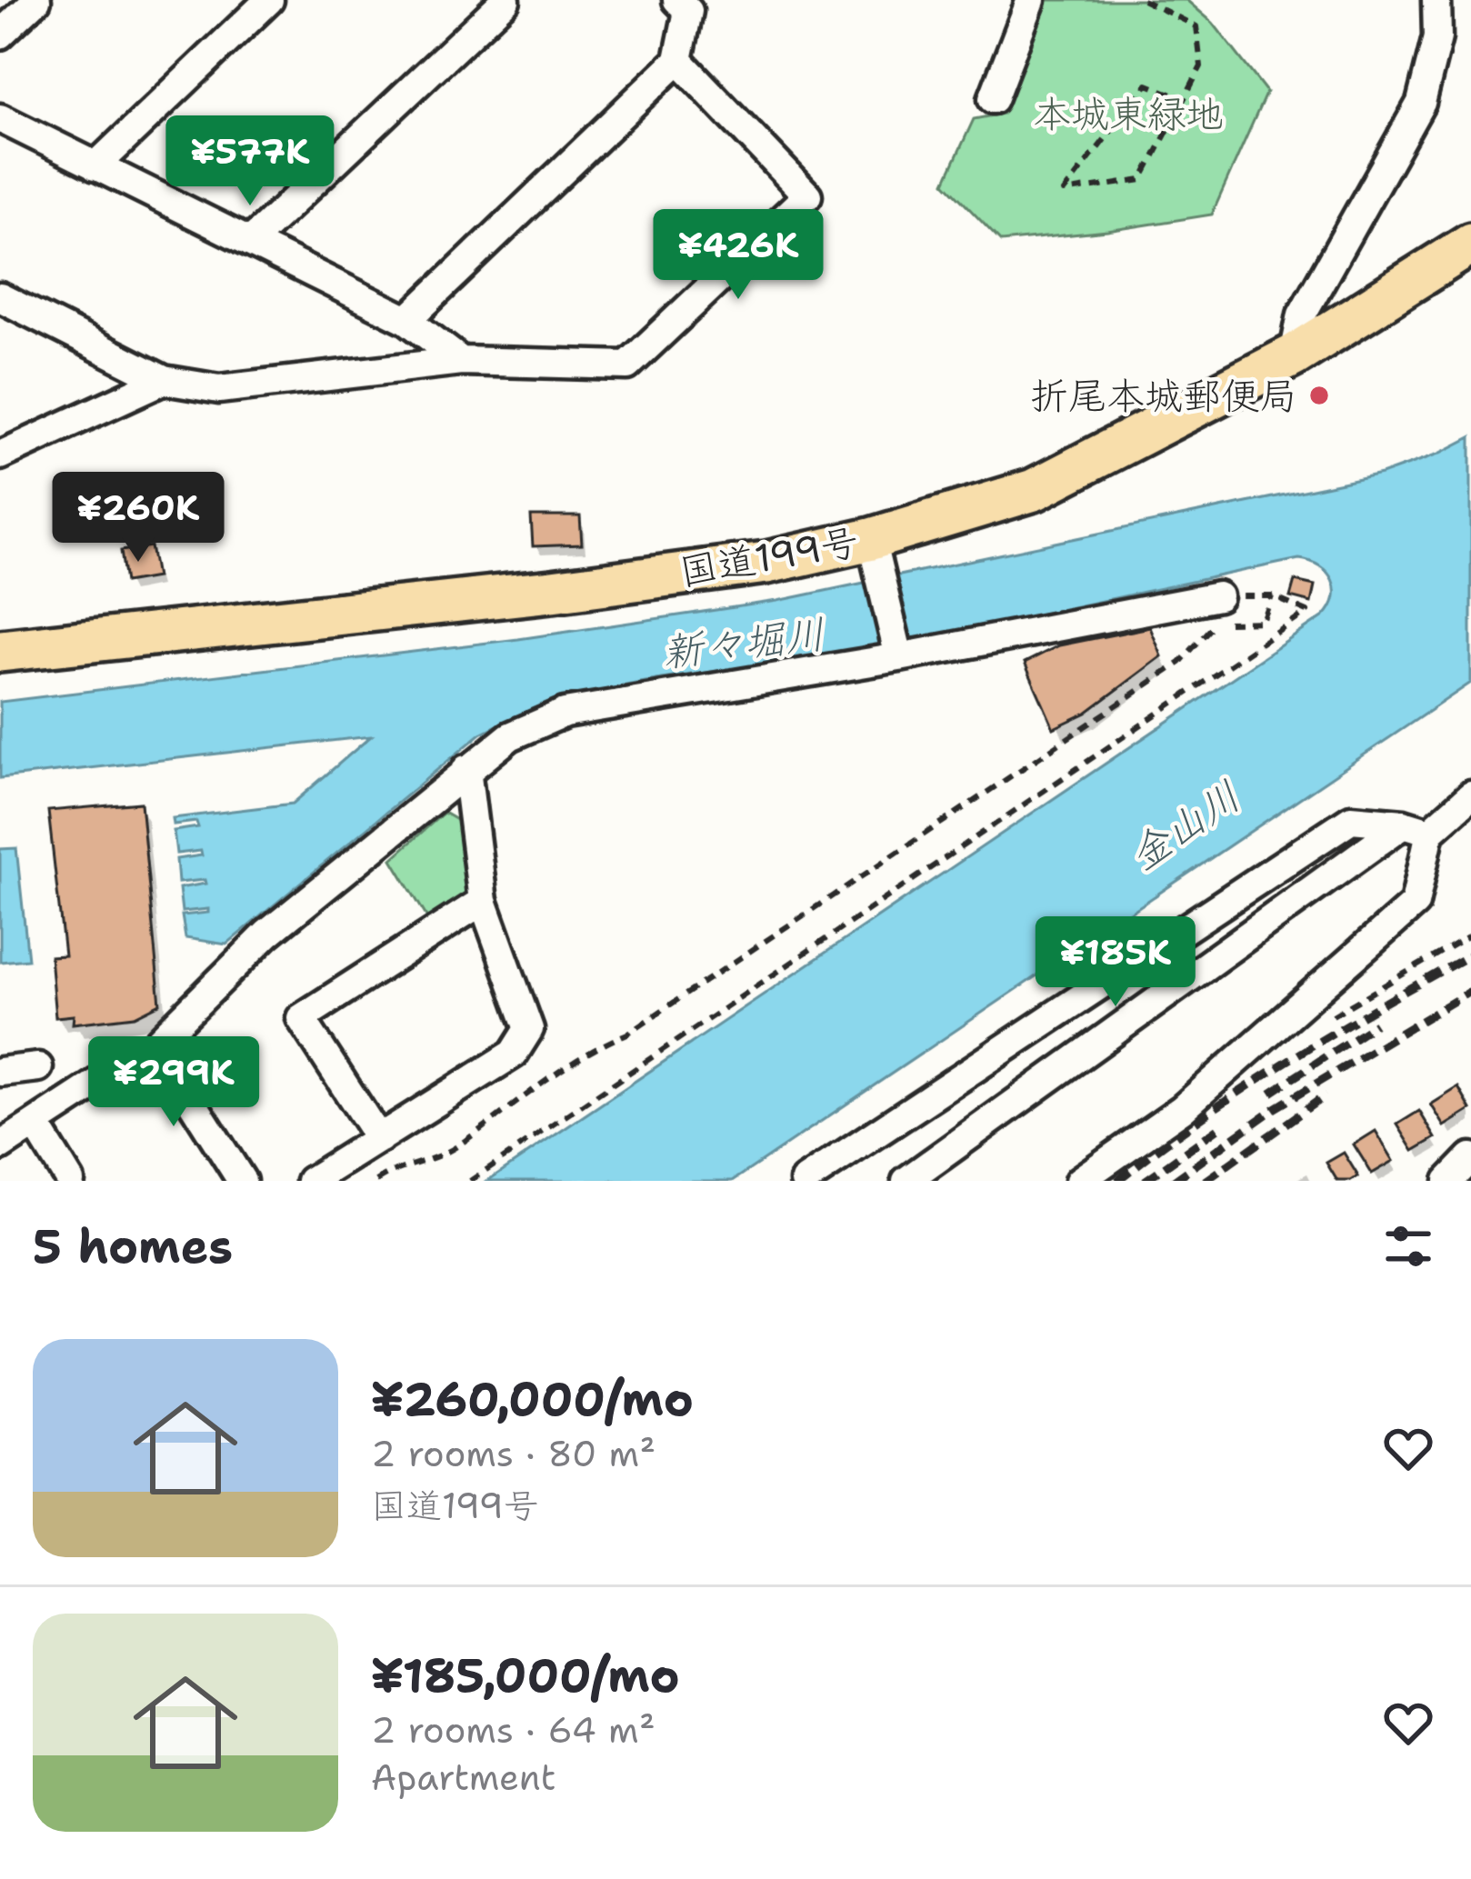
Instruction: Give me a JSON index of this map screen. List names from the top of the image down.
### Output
{
  "streets": {
    "highway": ["国道199号"]
  },
  "water": ["新々堀川", "金山川"],
  "parks": ["本城東緑地"],
  "places": ["折尾本城郵便局"],
  "page": {
    "price": [
      "¥577K",
      "¥426K",
      "¥260K",
      "¥185K",
      "¥299K"
    ],
    "heading": "5 homes",
    "list": [
      {
        "name": "¥260,000/mo",
        "note": "2 rooms · 80 m² · 国道199号"
      },
      {
        "name": "¥185,000/mo",
        "note": "2 rooms · 64 m² · Apartment"
      }
    ]
  }
}
